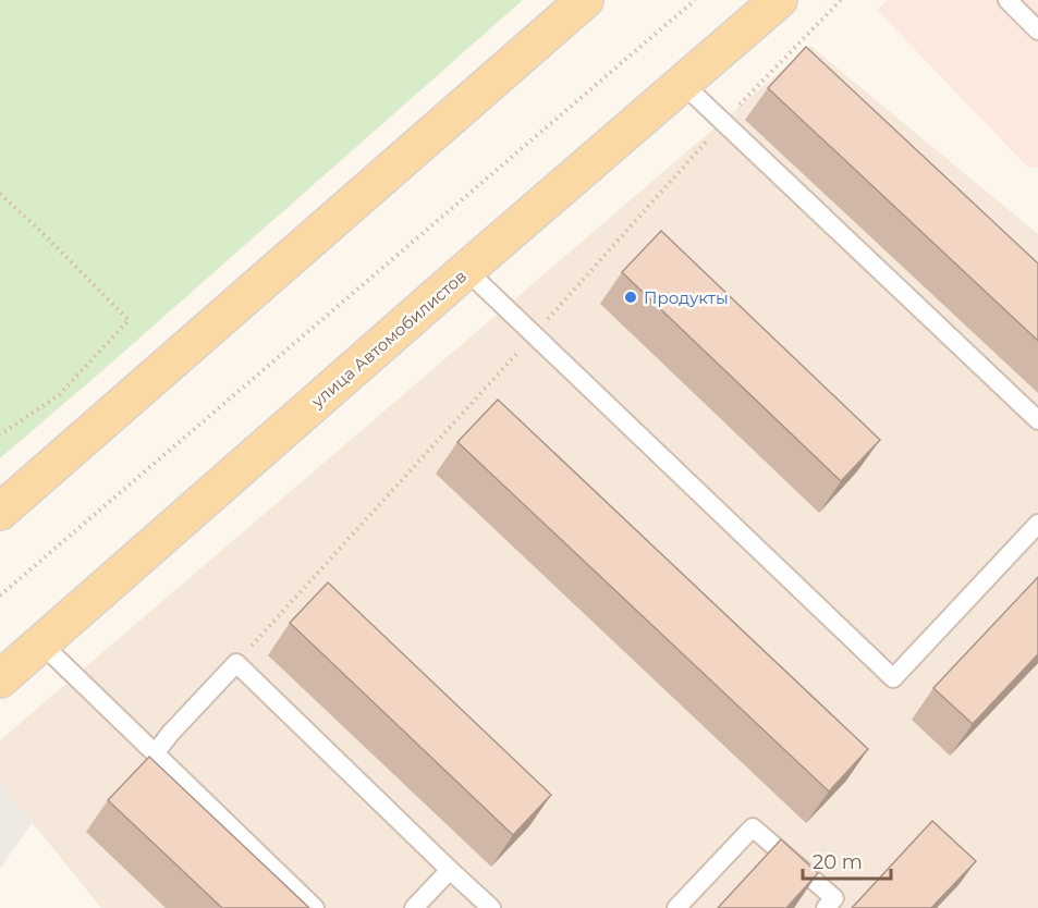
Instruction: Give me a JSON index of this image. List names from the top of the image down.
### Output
{
  "streets": {
    "main road": ["улица Автомобилистов"]
  },
  "places": ["Продукты"],
  "scale_bar": "20 m"
}
